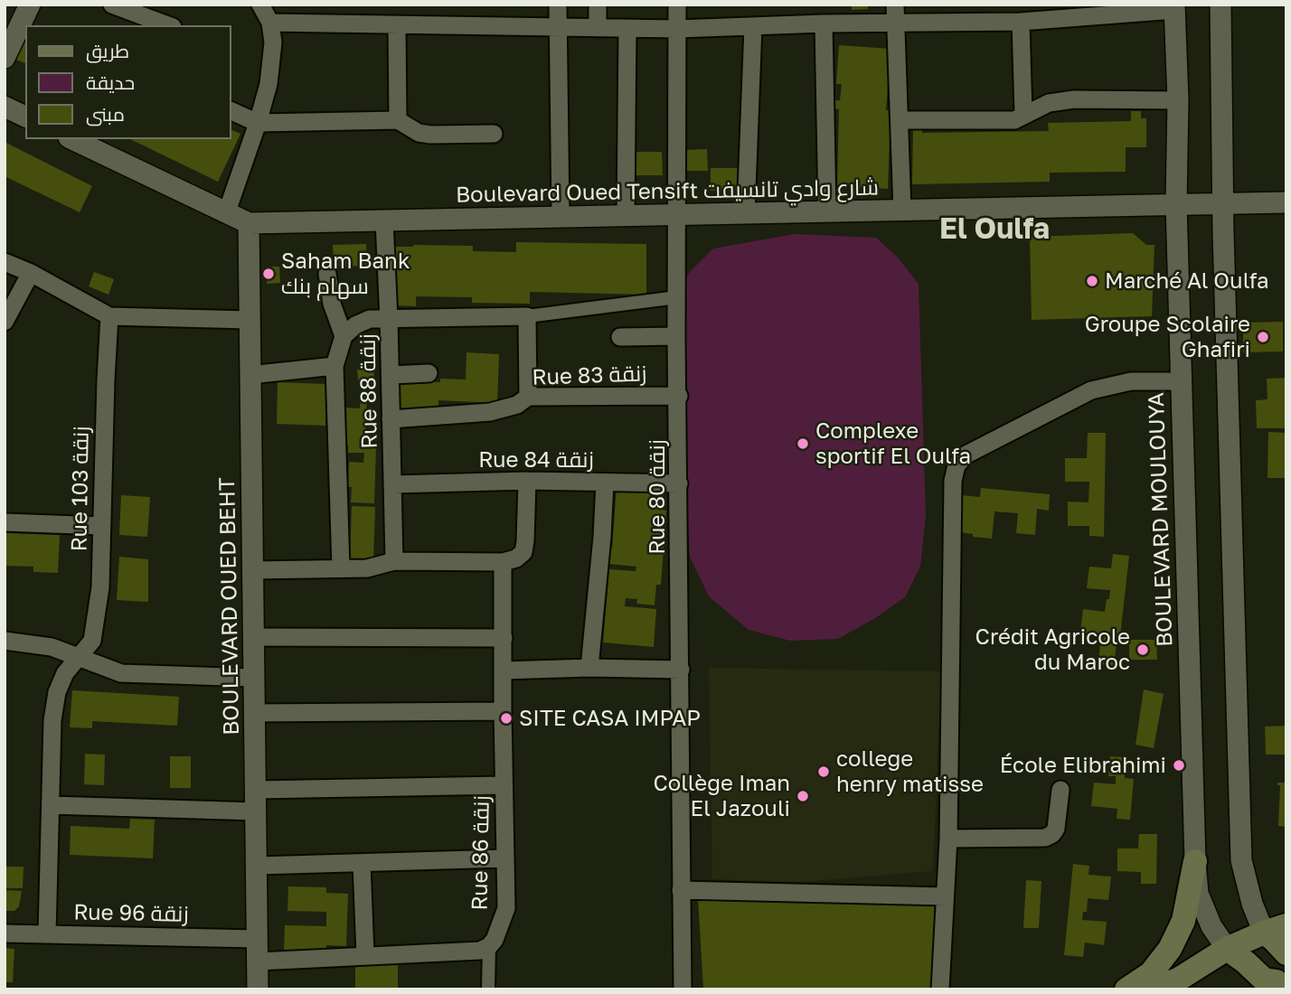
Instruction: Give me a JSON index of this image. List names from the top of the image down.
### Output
{
  "streets": {
    "street": [
      "Boulevard Oued Tensift شارع وادي تانسيفت",
      "Rue 83 زنقة",
      "Rue 88 زنقة",
      "Rue 84 زنقة",
      "Rue 103 زنقة",
      "Rue 80 زنقة",
      "BOULEVARD MOULOUYA",
      "BOULEVARD OUED BEHT",
      "Rue 86 زنقة",
      "Rue 96 زنقة"
    ]
  },
  "crossings": [
    ["Boulevard Oued Tensift شارع وادي تانسيفت", "Rue 88 زنقة"],
    ["Boulevard Oued Tensift شارع وادي تانسيفت", "Rue 80 زنقة"],
    ["Boulevard Oued Tensift شارع وادي تانسيفت", "BOULEVARD MOULOUYA"],
    ["Boulevard Oued Tensift شارع وادي تانسيفت", "BOULEVARD OUED BEHT"],
    ["Rue 83 زنقة", "Rue 88 زنقة"],
    ["Rue 83 زنقة", "Rue 80 زنقة"],
    ["Rue 88 زنقة", "Rue 84 زنقة"],
    ["Rue 84 زنقة", "Rue 80 زنقة"],
    ["Rue 103 زنقة", "Rue 96 زنقة"],
    ["BOULEVARD OUED BEHT", "Rue 96 زنقة"]
  ],
  "districts": ["El Oulfa"],
  "places": [
    "Saham Bank سهام بنك",
    "Marché Al Oulfa",
    "Groupe Scolaire Ghafiri",
    "Complexe sportif El Oulfa",
    "Crédit Agricole du Maroc",
    "SITE CASA IMPAP",
    "École Elibrahimi",
    "college henry matisse",
    "Collège Iman El Jazouli"
  ],
  "legend": ["طريق", "حديقة", "مبنى"]
}
